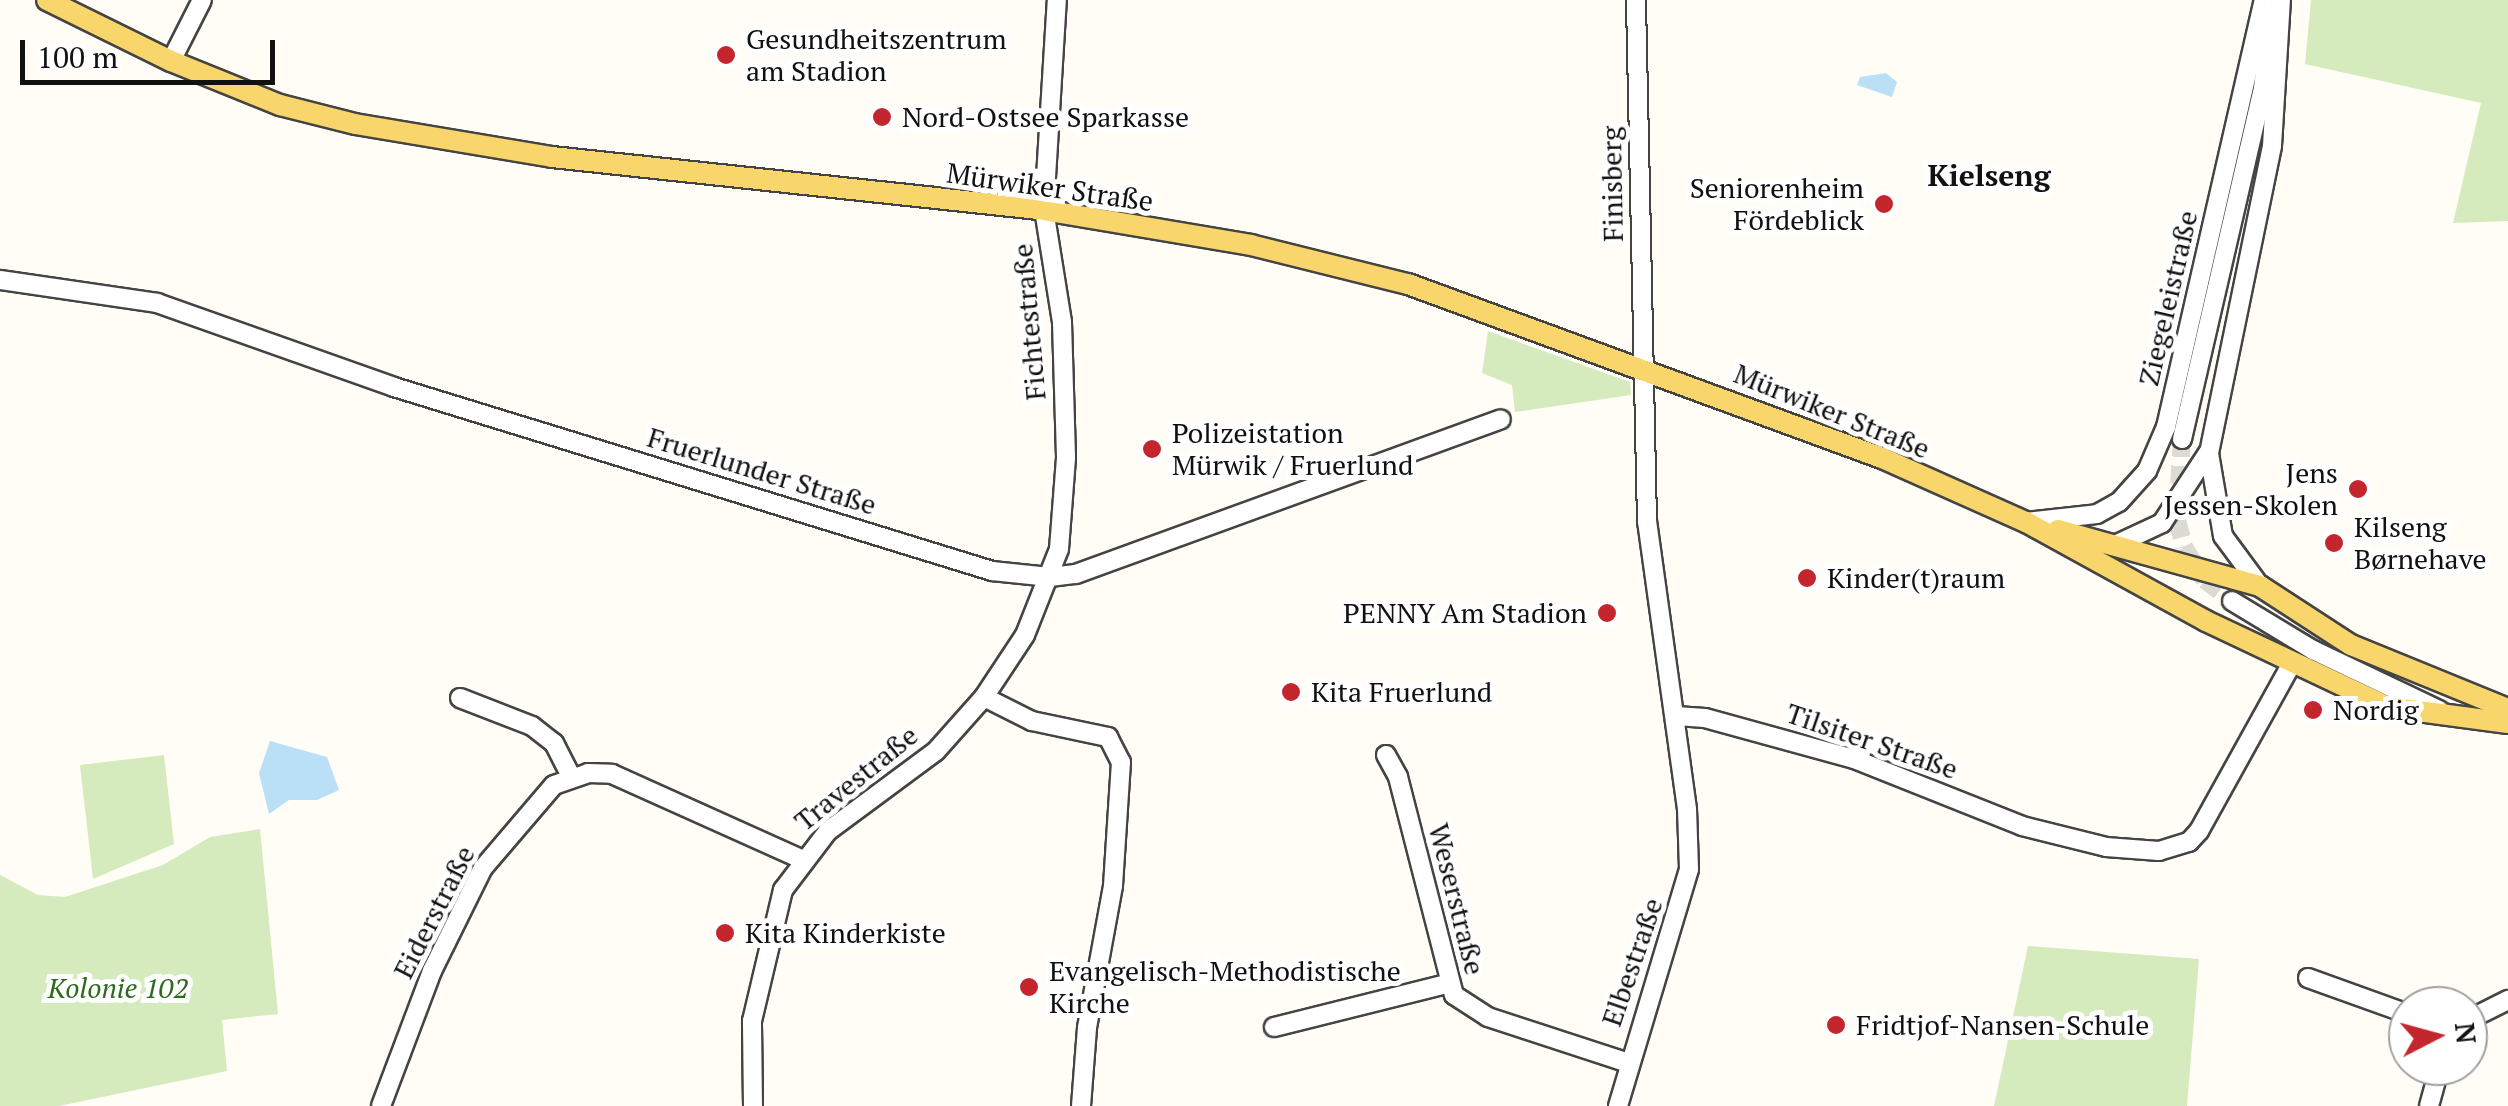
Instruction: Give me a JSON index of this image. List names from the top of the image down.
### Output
{
  "streets": {
    "main road": ["Mürwiker Straße"],
    "street": [
      "Finisberg",
      "Ziegeleistraße",
      "Fichtestraße",
      "Fruerlunder Straße",
      "Tilsiter Straße",
      "Travestraße",
      "Weserstraße",
      "Eiderstraße",
      "Elbestraße"
    ]
  },
  "crossings": [
    ["Finisberg", "Mürwiker Straße"],
    ["Mürwiker Straße", "Ziegeleistraße"],
    ["Mürwiker Straße", "Fichtestraße"],
    ["Mürwiker Straße", "Tilsiter Straße"],
    ["Fichtestraße", "Fruerlunder Straße"],
    ["Fichtestraße", "Travestraße"],
    ["Fruerlunder Straße", "Travestraße"],
    ["Tilsiter Straße", "Elbestraße"],
    ["Weserstraße", "Elbestraße"]
  ],
  "districts": ["Kielseng"],
  "parks": ["Kolonie 102"],
  "places": [
    "Gesundheitszentrum am Stadion",
    "Nord-Ostsee Sparkasse",
    "Seniorenheim Fördeblick",
    "Polizeistation Mürwik / Fruerlund",
    "Jens Jessen-Skolen",
    "Kilseng Børnehave",
    "Kinder(t)raum",
    "PENNY Am Stadion",
    "Kita Fruerlund",
    "Nordig",
    "Kita Kinderkiste",
    "Evangelisch-Methodistische Kirche",
    "Fridtjof-Nansen-Schule"
  ],
  "scale_bar": "100 m",
  "north": "right"
}
